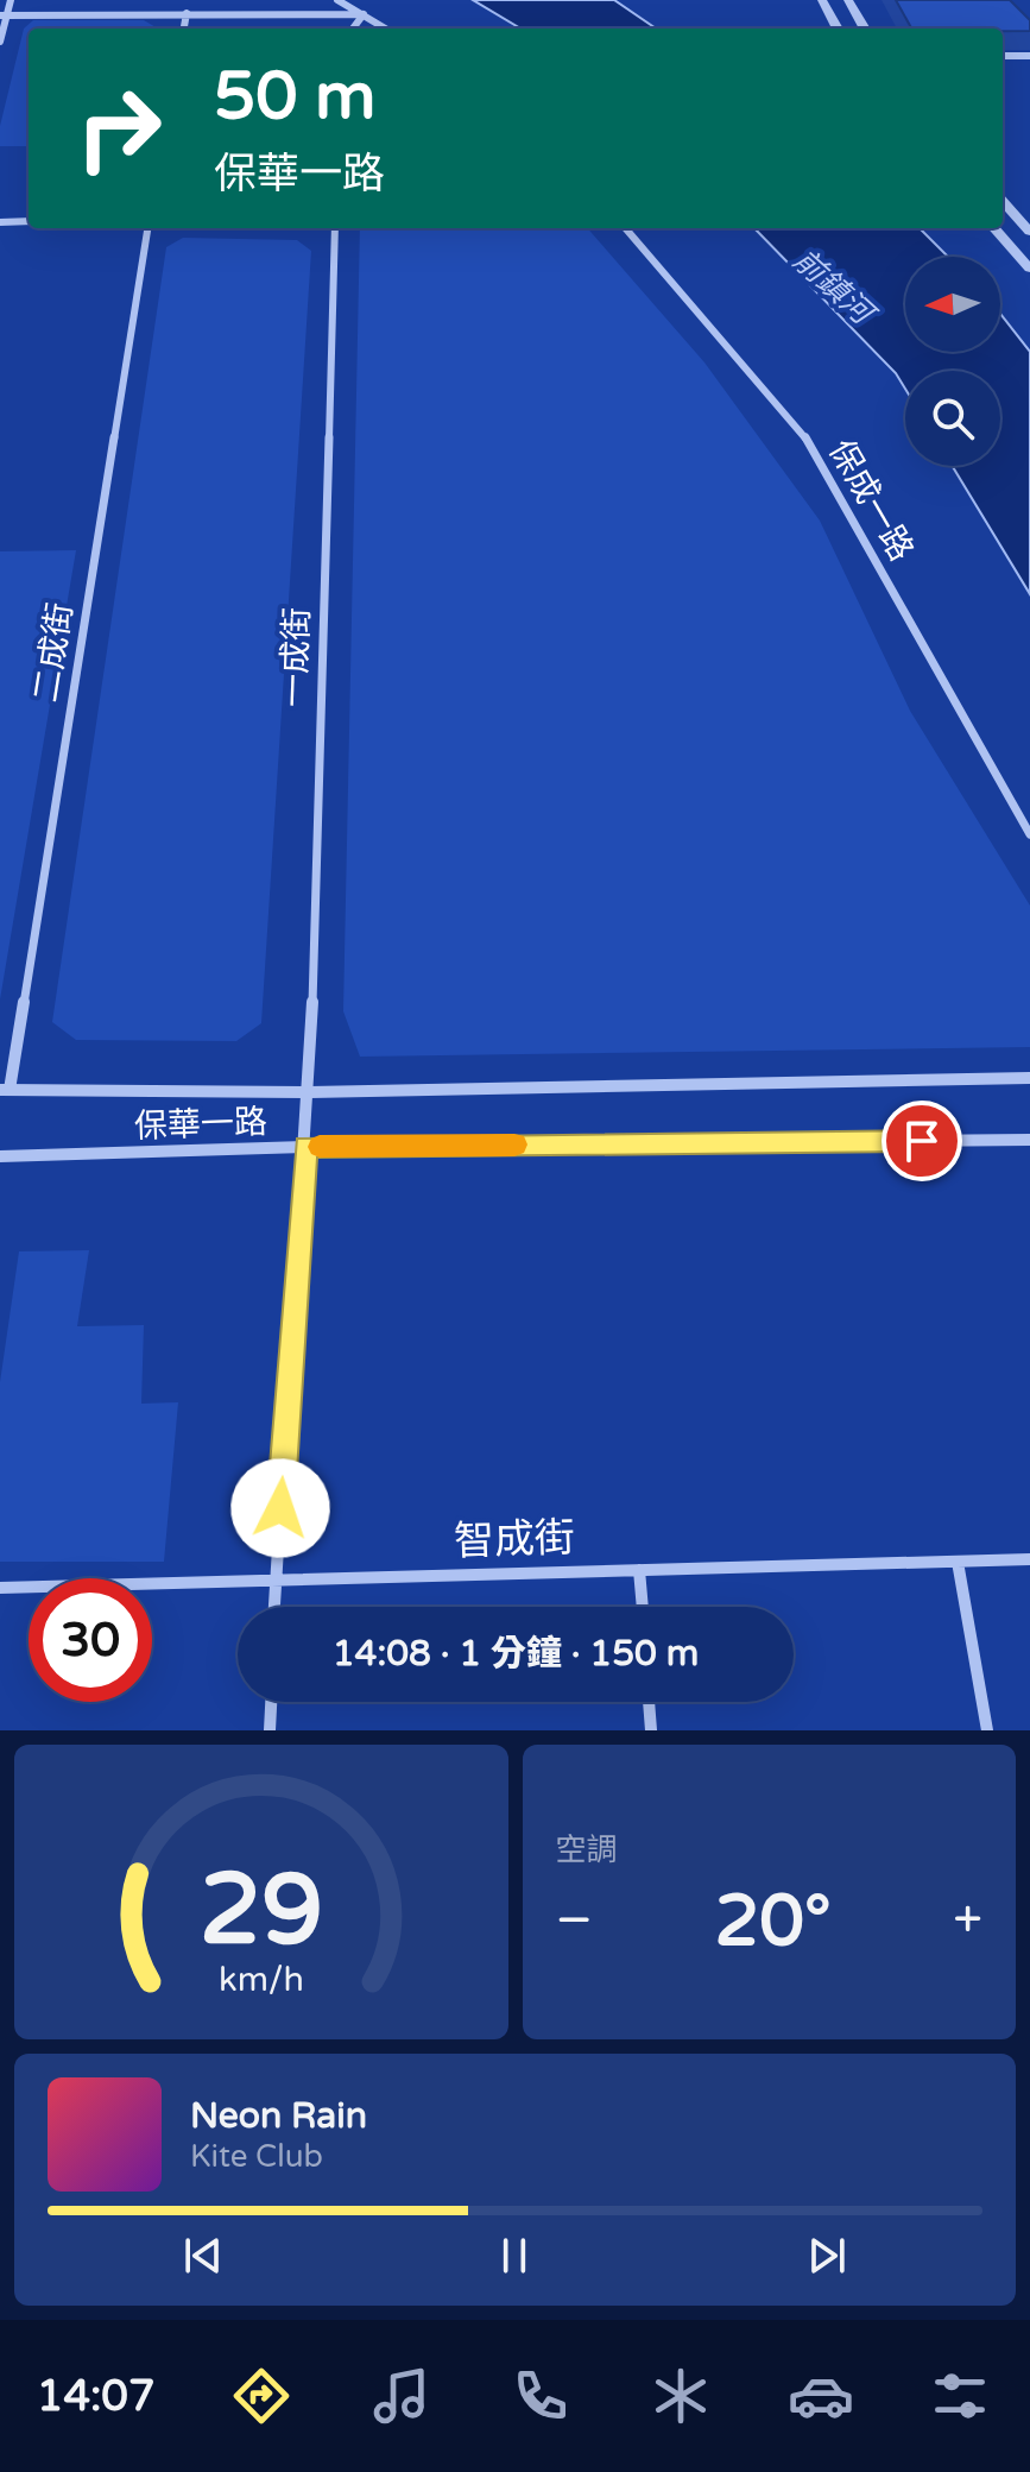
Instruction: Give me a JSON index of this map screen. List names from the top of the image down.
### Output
{
  "streets": {
    "street": [
      "保成一路",
      "二成街",
      "一成街",
      "保華一路",
      "智成街"
    ]
  },
  "crossings": [
    ["二成街", "保華一路"],
    ["一成街", "保華一路"],
    ["一成街", "智成街"]
  ],
  "water": ["前鎮河"],
  "north": "left",
  "page": {
    "turn": ["50 m", "保華一路"],
    "limit": "30",
    "trip": "14:08 · 1 分鐘 · 150 m",
    "tile": "空調",
    "heat": ["−", "20°", "+"],
    "song": ["Neon Rain", "Kite Club"],
    "tabs": "14:07",
    "gauge": ["29", "km/h"]
  }
}
